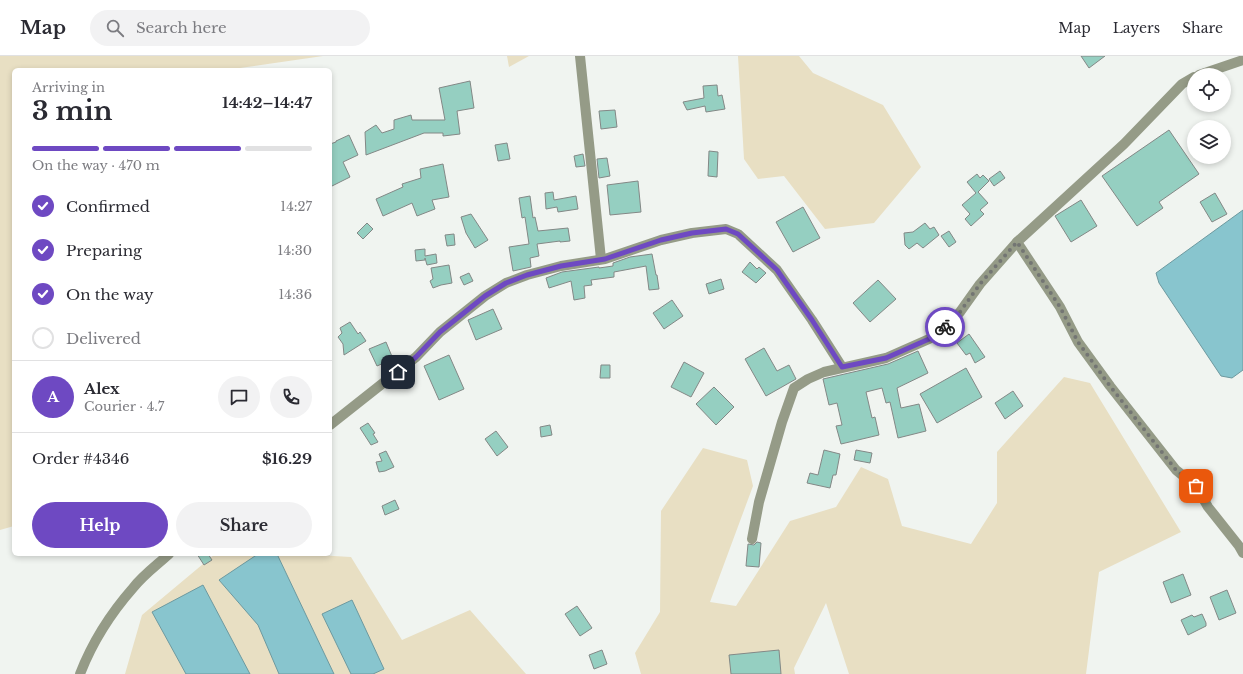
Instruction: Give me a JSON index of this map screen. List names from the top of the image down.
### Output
{
  "page": {
    "header": "Map",
    "search": "Search here",
    "nav": ["Map", "Layers", "Share"],
    "heading": ["3 min", "Arriving in", "14:42–14:47"],
    "panel": [
      "Alex",
      "Courier · 4.7",
      "Order #4346",
      "$16.29"
    ],
    "bar": "On the way · 470 m",
    "list": [
      ["Confirmed", "14:27"],
      ["Preparing", "14:30"],
      ["On the way", "14:36"],
      "Delivered"
    ],
    "round": "A",
    "buttons": ["Help", "Share"]
  }
}
